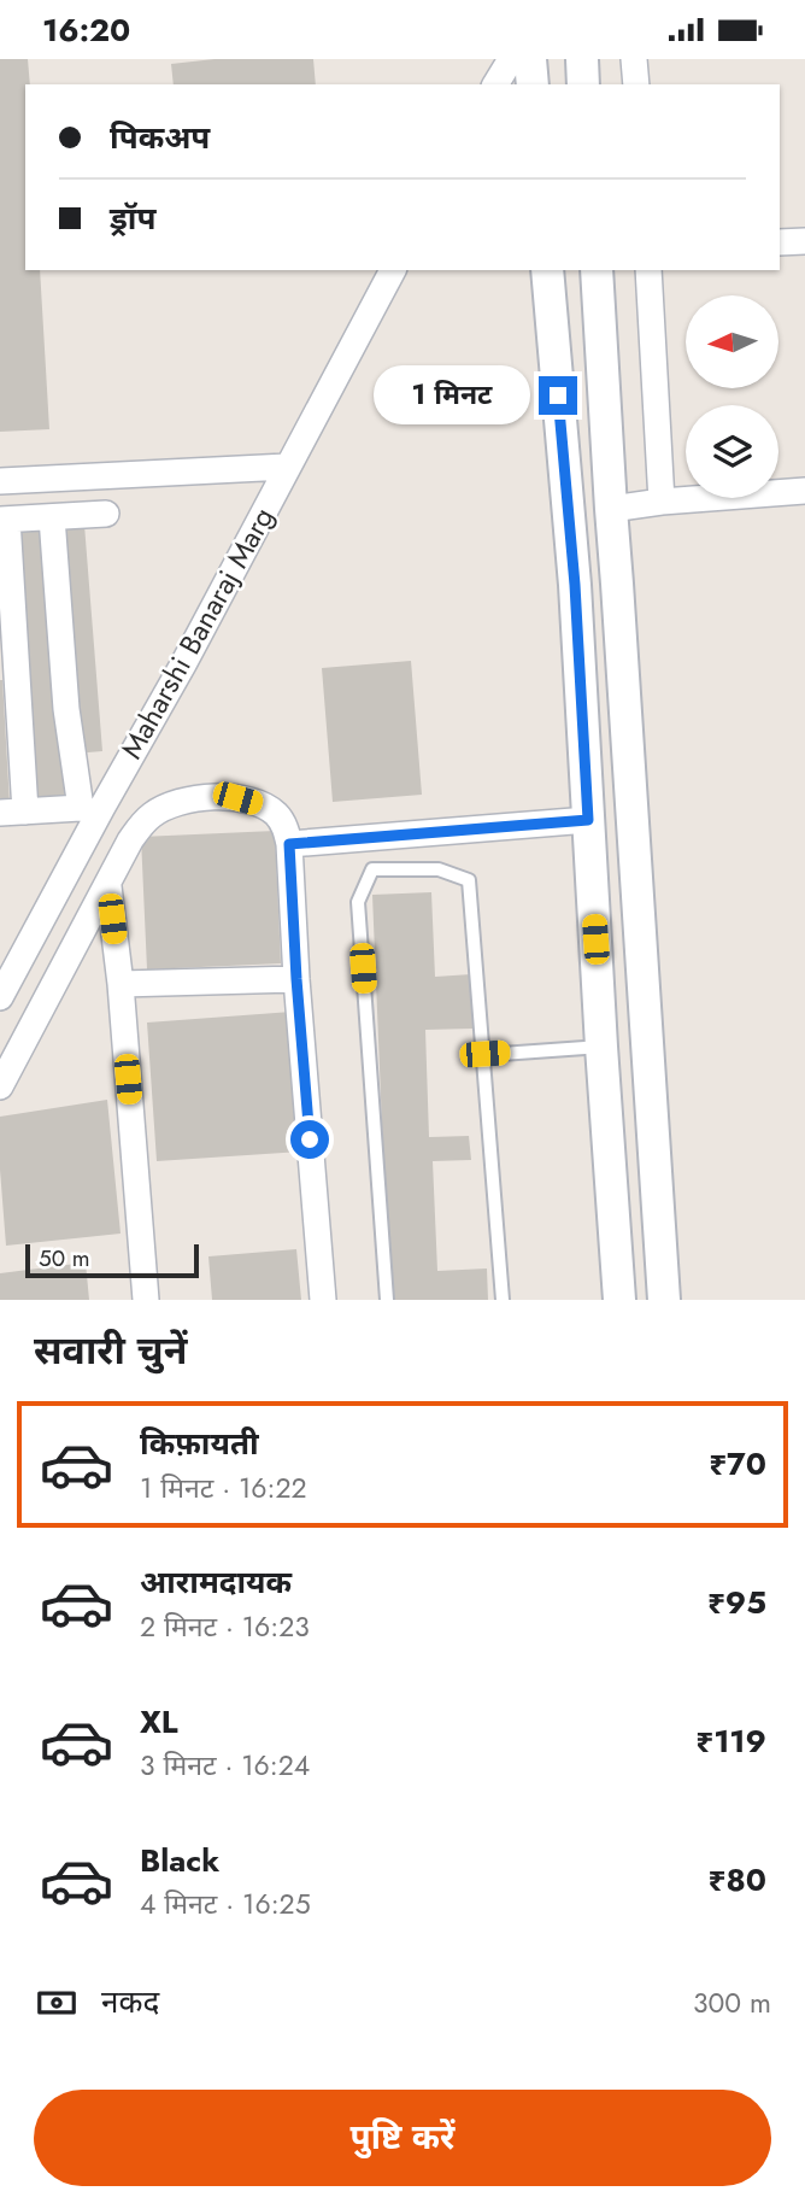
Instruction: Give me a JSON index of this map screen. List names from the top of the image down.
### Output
{
  "streets": {
    "street": ["Maharshi Banaraj Marg"]
  },
  "scale_bar": "50 m",
  "north": "left",
  "page": {
    "status": "16:20",
    "banner": ["पिकअप", "ड्रॉप"],
    "bubble": "1 मिनट",
    "scale": "50 m",
    "heading": "सवारी चुनें",
    "list": [
      {
        "name": "किफ़ायती",
        "note": "1 मिनट · 16:22",
        "value": "₹70"
      },
      {
        "name": "आरामदायक",
        "note": "2 मिनट · 16:23",
        "value": "₹95"
      },
      {
        "name": "XL",
        "note": "3 मिनट · 16:24",
        "value": "₹119"
      },
      {
        "name": "Black",
        "note": "4 मिनट · 16:25",
        "value": "₹80"
      }
    ],
    "pay": ["नकद", "300 m"],
    "buttons": "पुष्टि करें"
  }
}
